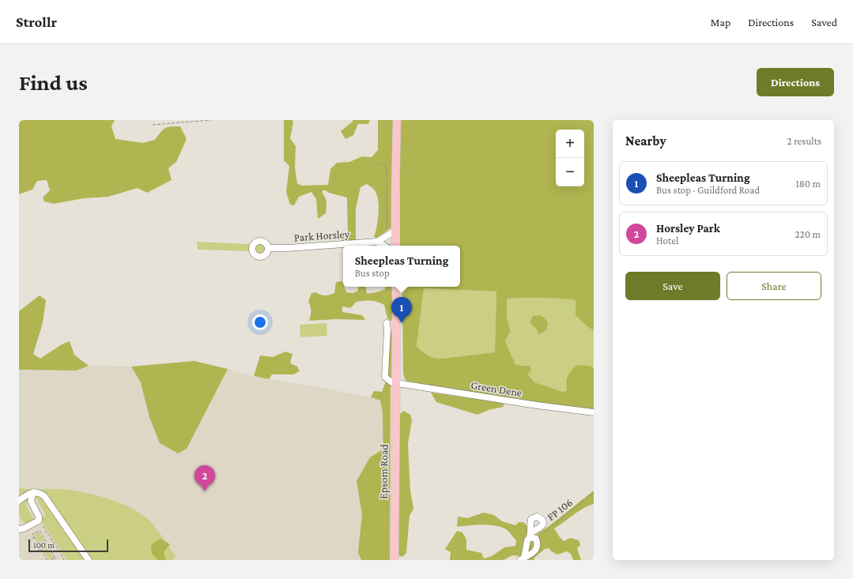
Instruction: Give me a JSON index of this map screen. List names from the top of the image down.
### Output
{
  "streets": {
    "main road": ["Epsom Road"],
    "street": ["Park Horsley", "Green Dene"],
    "path": ["FP 106"]
  },
  "crossings": [
    ["Green Dene", "Epsom Road"]
  ],
  "scale_bar": "100 m",
  "page": {
    "header": "Strollr",
    "nav": ["Map", "Directions", "Saved"],
    "buttons": [
      "Directions",
      ["Save", "Share"]
    ],
    "title": "Find us",
    "heading": ["Nearby", "2 results"],
    "map_buttons": ["+", "−"],
    "list": [
      {
        "mark": "1",
        "name": "Sheepleas Turning",
        "note": "Bus stop · Guildford Road",
        "value": "180 m"
      },
      {
        "mark": "2",
        "name": "Horsley Park",
        "note": "Hotel",
        "value": "220 m"
      }
    ],
    "popup": ["Sheepleas Turning", "Bus stop"],
    "pins": ["1", "2"],
    "scale": "100 m"
  }
}
